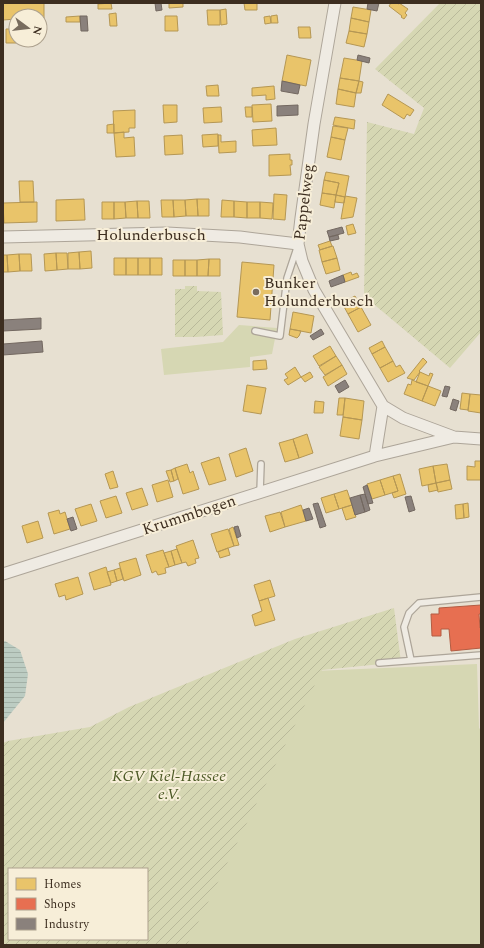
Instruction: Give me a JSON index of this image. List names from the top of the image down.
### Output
{
  "streets": {
    "street": ["Pappelweg", "Holunderbusch", "Krummbogen"]
  },
  "crossings": [
    ["Pappelweg", "Holunderbusch"],
    ["Pappelweg", "Krummbogen"]
  ],
  "parks": ["KGV Kiel-Hassee e.V."],
  "places": ["Bunker Holunderbusch"],
  "legend": ["Homes", "Shops", "Industry"],
  "north": "right"
}
